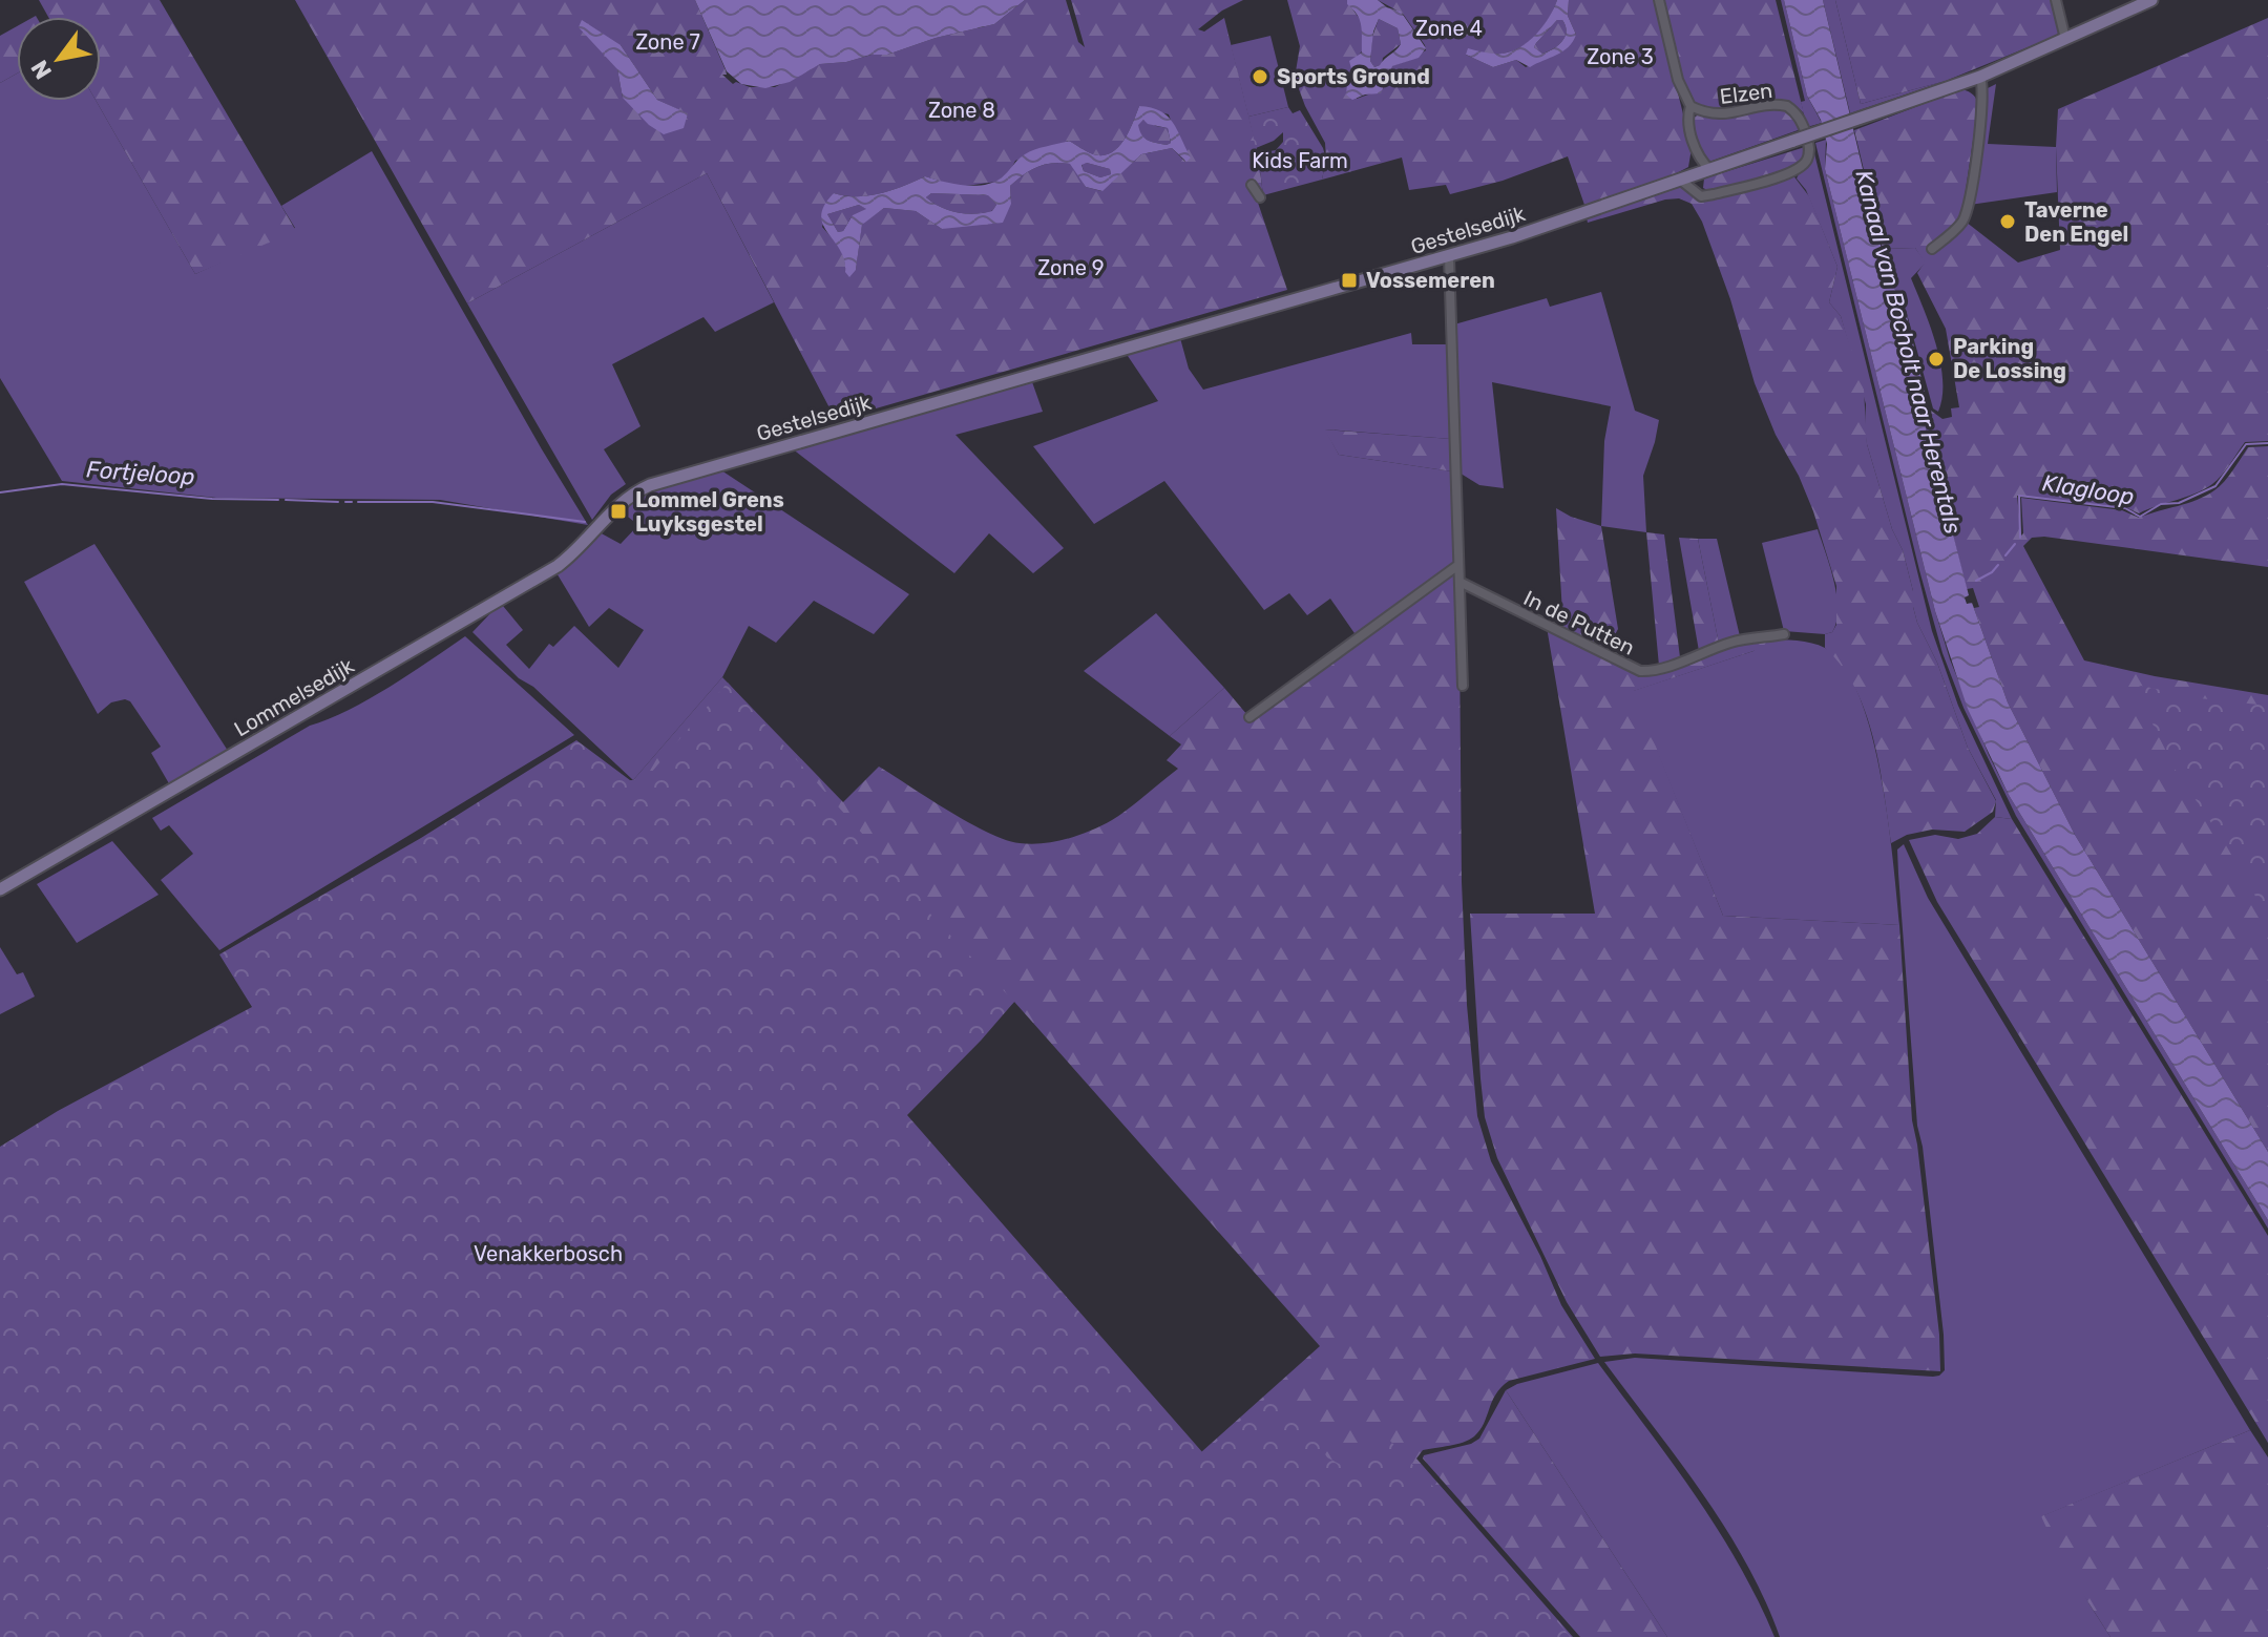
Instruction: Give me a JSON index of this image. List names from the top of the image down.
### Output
{
  "streets": {
    "main road": ["Gestelsedijk", "Lommelsedijk"],
    "street": ["Elzen", "In de Putten"]
  },
  "crossings": [
    ["Elzen", "Gestelsedijk"],
    ["Gestelsedijk", "Lommelsedijk"]
  ],
  "water": ["Kanaal van Bocholt naar Herentals", "Fortjeloop", "Klagloop"],
  "parks": [
    "Zone 4",
    "Zone 7",
    "Zone 3",
    "Zone 8",
    "Kids Farm",
    "Zone 9",
    "Venakkerbosch"
  ],
  "places": {
    "other": ["Sports Ground", "Taverne Den Engel", "Parking De Lossing"],
    "transit": ["Vossemeren", "Lommel Grens Luyksgestel"]
  },
  "north": "bottom left"
}
